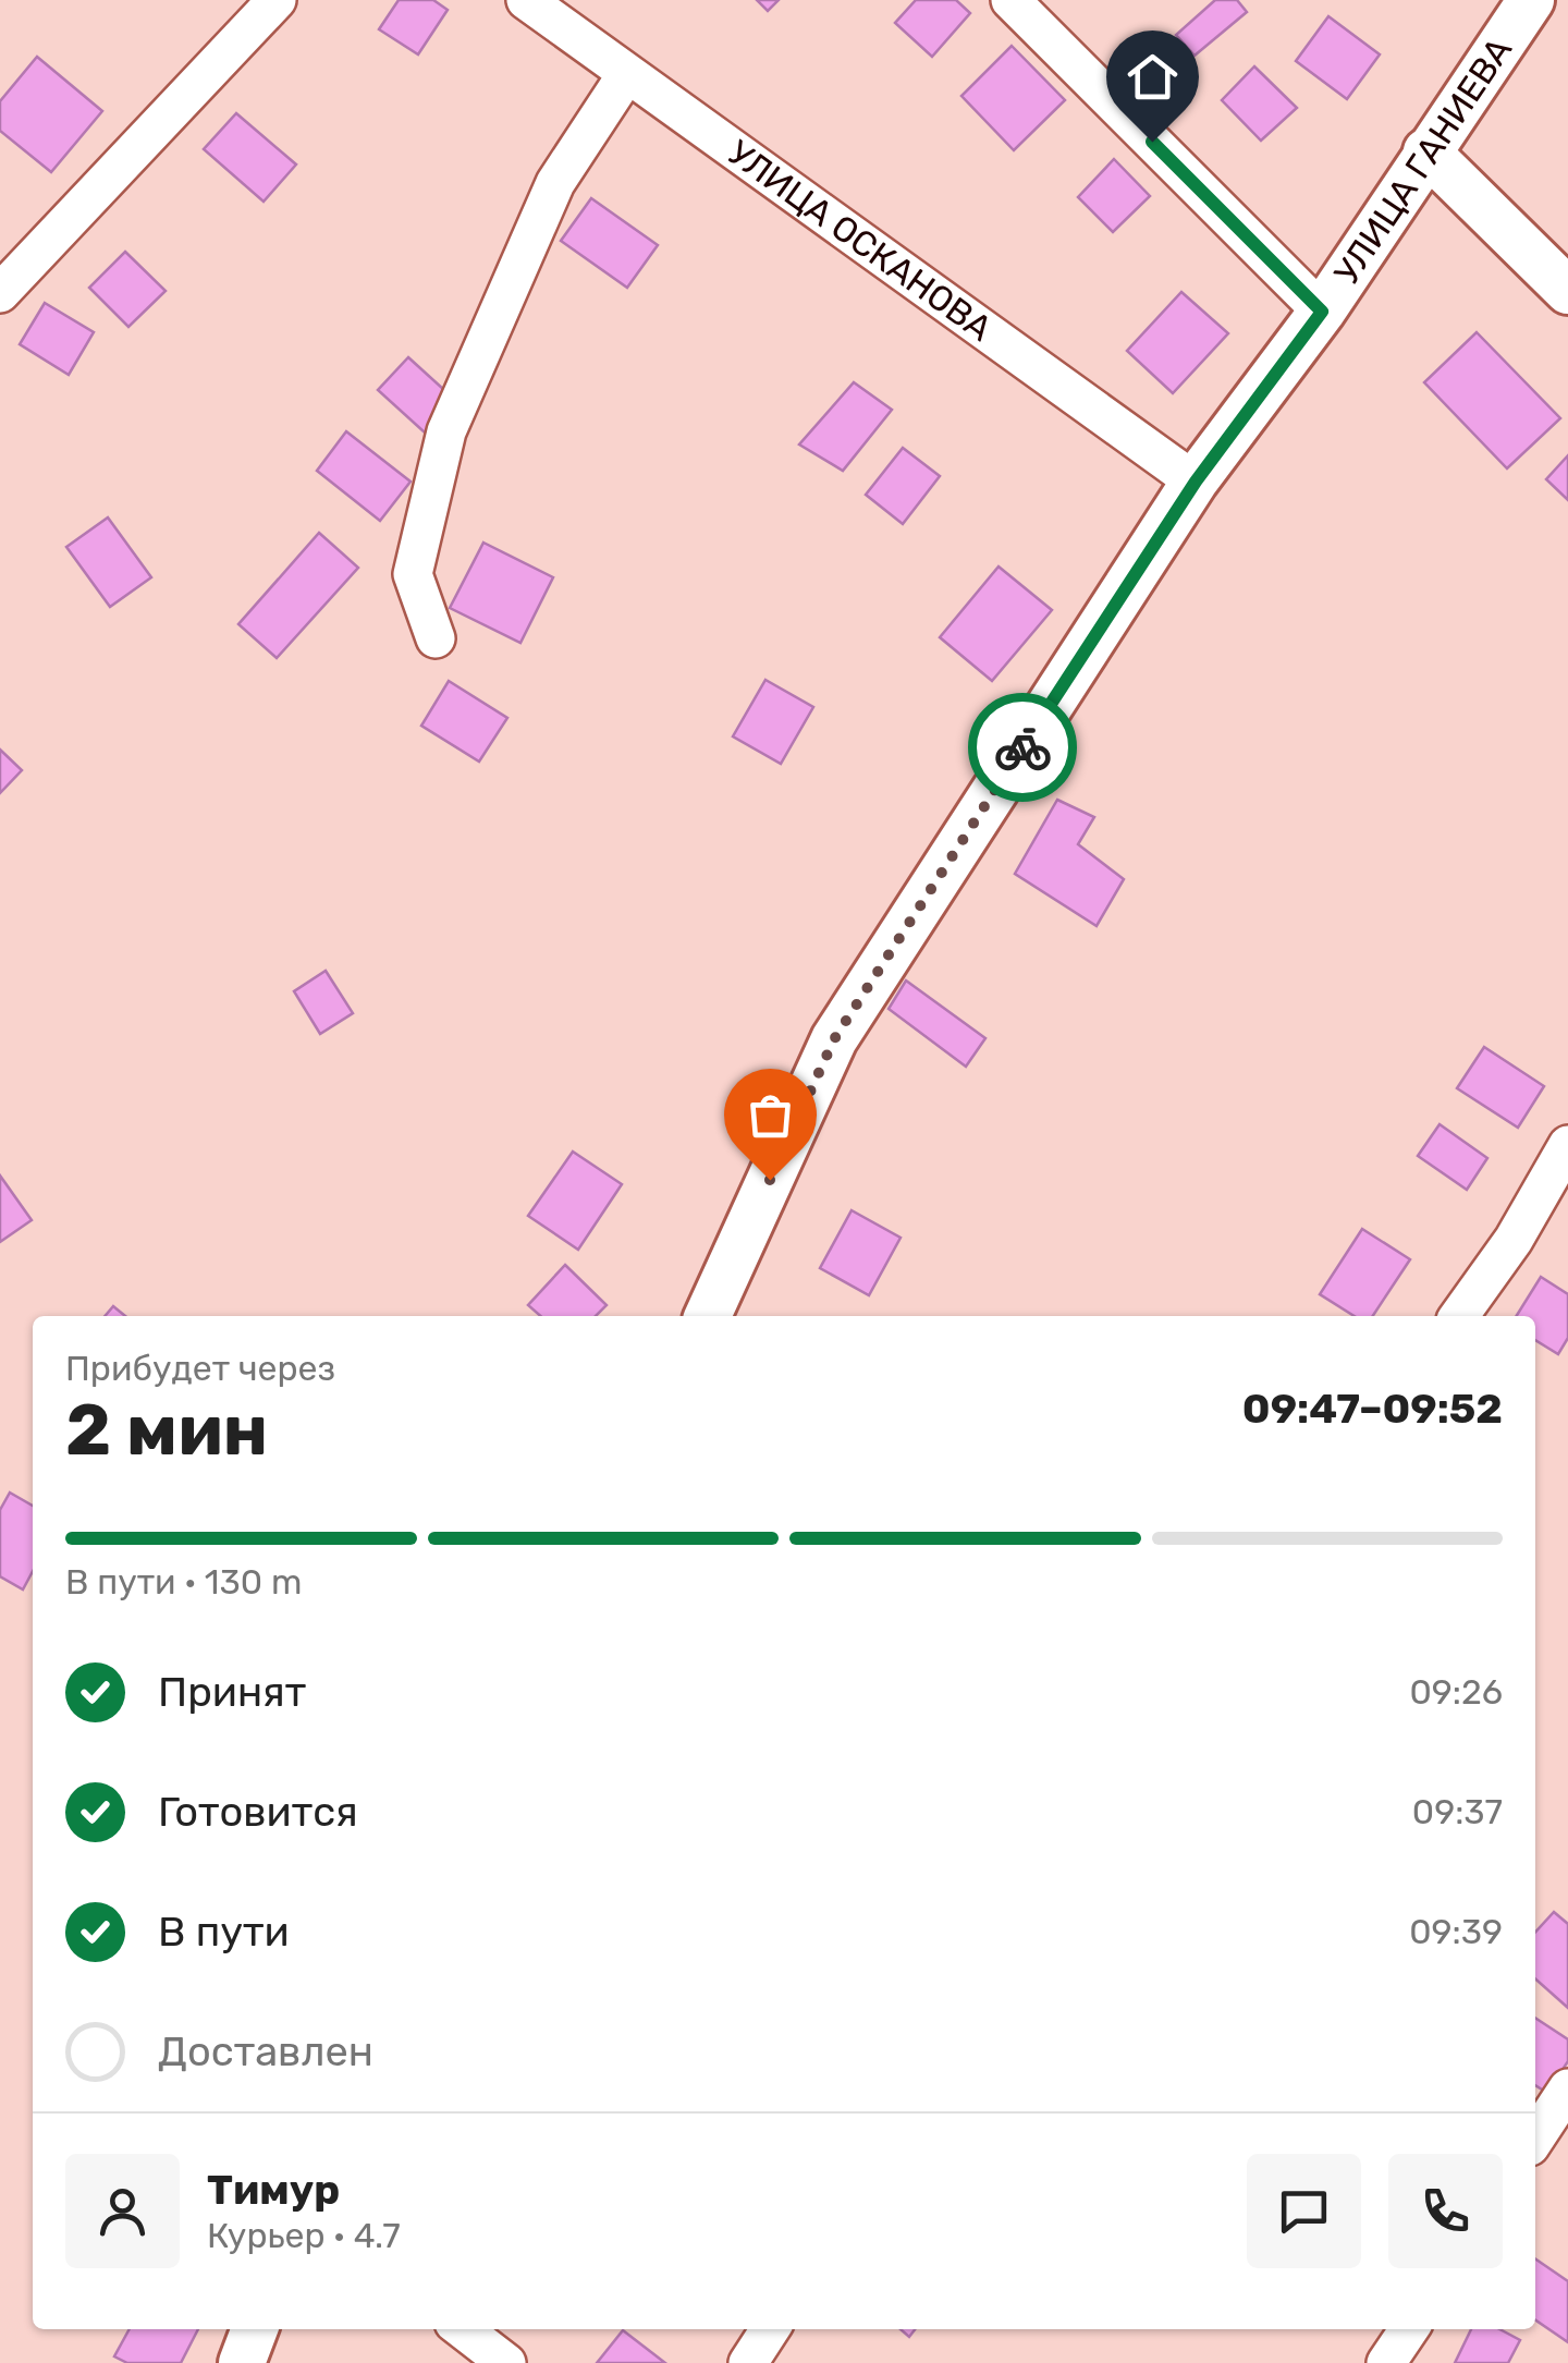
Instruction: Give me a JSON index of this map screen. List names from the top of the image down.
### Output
{
  "streets": {
    "main road": ["УЛИЦА ГАНИЕВА"],
    "street": ["УЛИЦА ОСКАНОВА"]
  },
  "crossings": [
    ["УЛИЦА ГАНИЕВА", "УЛИЦА ОСКАНОВА"]
  ],
  "page": {
    "heading": ["2 мин", "Прибудет через", "09:47–09:52"],
    "panel": ["Тимур", "Курьер · 4.7"],
    "bar": "В пути · 130 m",
    "list": [
      ["Принят", "09:26"],
      ["Готовится", "09:37"],
      ["В пути", "09:39"],
      "Доставлен"
    ]
  }
}
